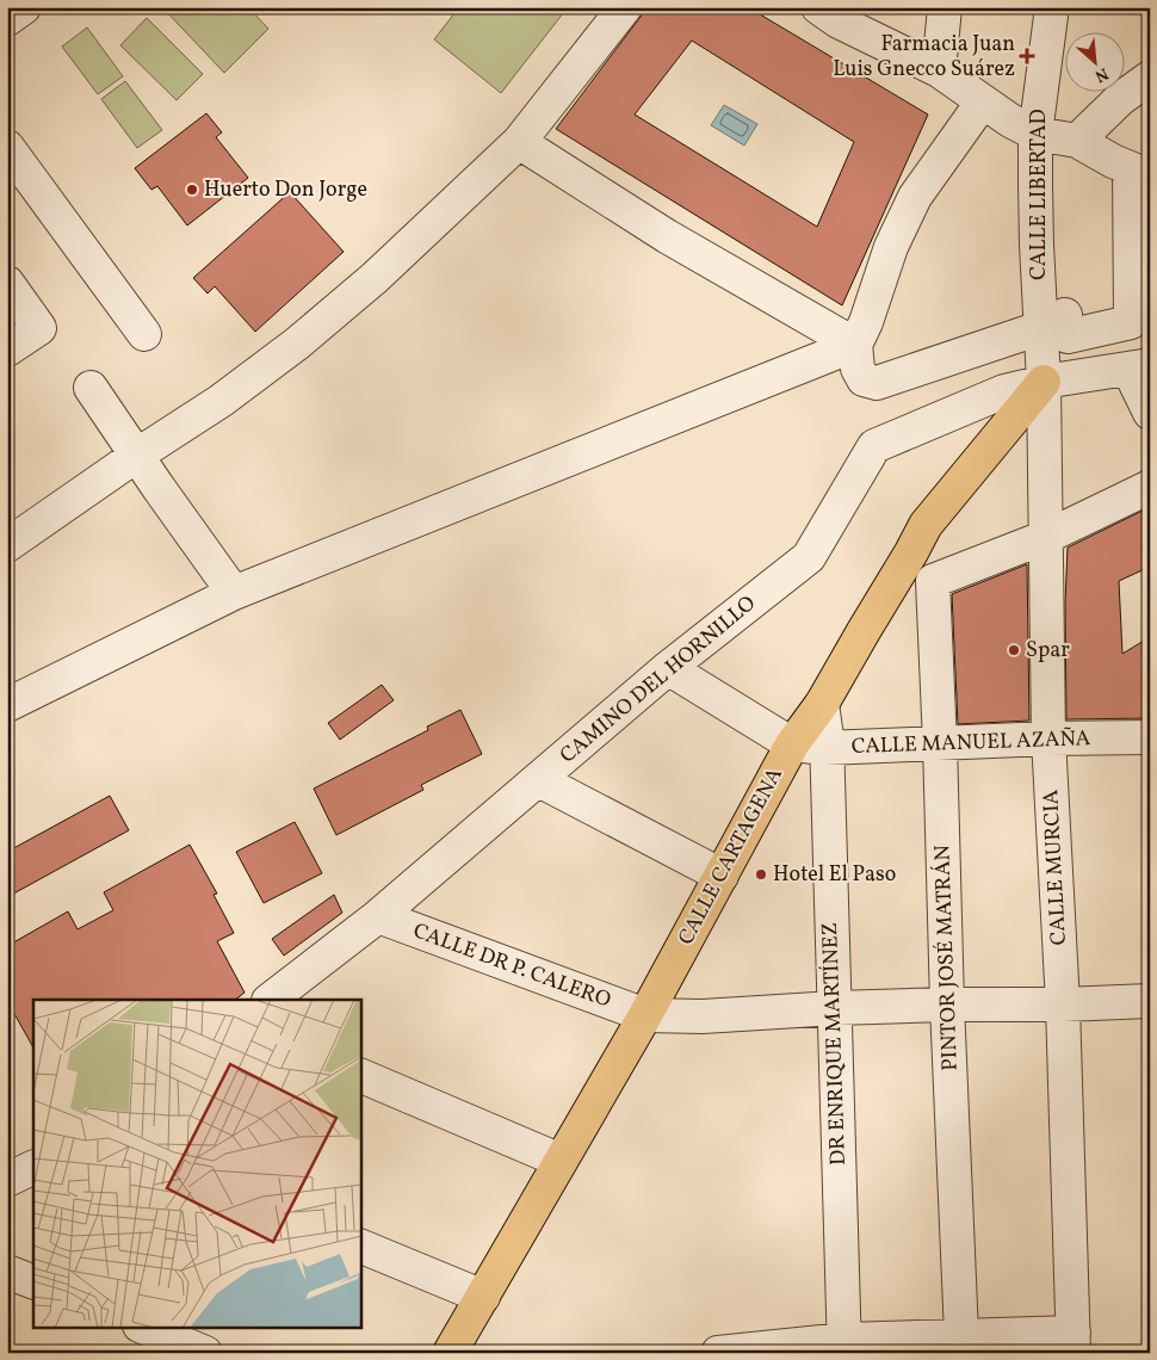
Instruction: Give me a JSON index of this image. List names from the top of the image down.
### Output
{
  "streets": {
    "main road": ["CALLE CARTAGENA"],
    "street": [
      "CALLE LIBERTAD",
      "CAMINO DEL HORNILLO",
      "CALLE MANUEL AZAÑA",
      "CALLE MURCIA",
      "PINTOR JOSÉ MATRÁN",
      "CALLE DR P. CALERO",
      "DR ENRIQUE MARTÍNEZ"
    ]
  },
  "crossings": [
    ["CALLE LIBERTAD", "CAMINO DEL HORNILLO"],
    ["CALLE LIBERTAD", "CALLE CARTAGENA"],
    ["CALLE LIBERTAD", "CALLE MURCIA"],
    ["CAMINO DEL HORNILLO", "CALLE CARTAGENA"],
    ["CAMINO DEL HORNILLO", "CALLE MURCIA"],
    ["CAMINO DEL HORNILLO", "CALLE DR P. CALERO"],
    ["CALLE MANUEL AZAÑA", "CALLE CARTAGENA"],
    ["CALLE MANUEL AZAÑA", "CALLE MURCIA"],
    ["CALLE MANUEL AZAÑA", "PINTOR JOSÉ MATRÁN"],
    ["CALLE MANUEL AZAÑA", "DR ENRIQUE MARTÍNEZ"],
    ["CALLE CARTAGENA", "CALLE MURCIA"],
    ["CALLE CARTAGENA", "CALLE DR P. CALERO"],
    ["CALLE CARTAGENA", "DR ENRIQUE MARTÍNEZ"]
  ],
  "places": {
    "health": ["Farmacia Juan Luis Gnecco Suárez"],
    "other": ["Huerto Don Jorge", "Spar", "Hotel El Paso"]
  },
  "north": "bottom right"
}
